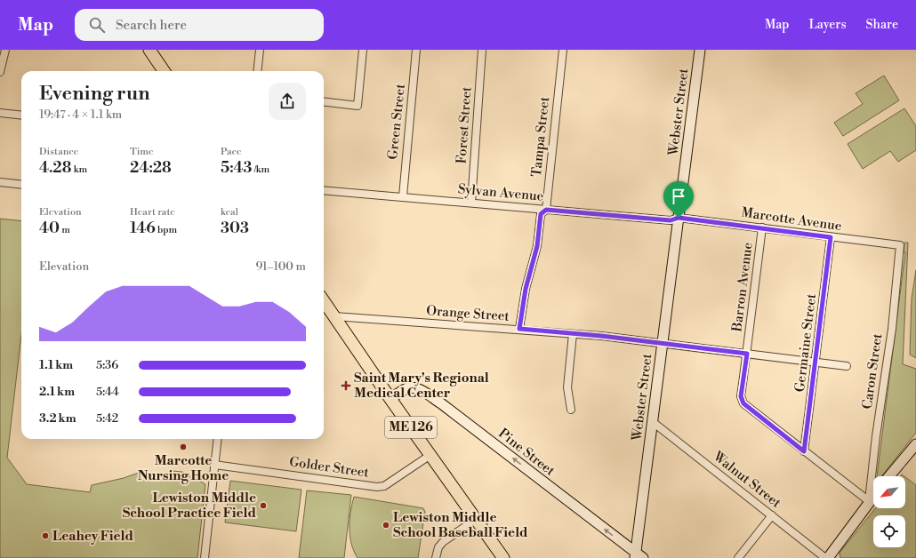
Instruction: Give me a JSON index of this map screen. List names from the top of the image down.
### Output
{
  "streets": {
    "main road": ["ME 126"],
    "street": [
      "Webster Street",
      "Green Street",
      "Forest Street",
      "Tampa Street",
      "Sylvan Avenue",
      "Marcotte Avenue",
      "Barron Avenue",
      "Orange Street",
      "Germaine Street",
      "Caron Street",
      "Pine Street",
      "Golder Street",
      "Walnut Street"
    ]
  },
  "crossings": [
    ["Webster Street", "Sylvan Avenue"],
    ["Webster Street", "Marcotte Avenue"],
    ["Webster Street", "Orange Street"],
    ["Webster Street", "Pine Street"],
    ["Webster Street", "Walnut Street"],
    ["Green Street", "Sylvan Avenue"],
    ["Forest Street", "Sylvan Avenue"],
    ["Tampa Street", "Sylvan Avenue"],
    ["Tampa Street", "Orange Street"],
    ["Sylvan Avenue", "Marcotte Avenue"],
    ["Marcotte Avenue", "Barron Avenue"],
    ["Marcotte Avenue", "Germaine Street"],
    ["Marcotte Avenue", "Caron Street"],
    ["Barron Avenue", "Orange Street"],
    ["Barron Avenue", "Germaine Street"],
    ["Barron Avenue", "Caron Street"],
    ["Orange Street", "Germaine Street"],
    ["Orange Street", "ME 126"],
    ["ME 126", "Pine Street"],
    ["ME 126", "Golder Street"]
  ],
  "one_way": ["Pine Street"],
  "places": {
    "health": ["Saint Mary's Regional Medical Center"],
    "other": [
      "Marcotte Nursing Home",
      "Lewiston Middle School Practice Field",
      "Lewiston Middle School Baseball Field",
      "Leahey Field"
    ]
  },
  "north": "bottom left",
  "page": {
    "header": "Map",
    "search": "Search here",
    "nav": ["Map", "Layers", "Share"],
    "heading": ["Evening run", "19:47 · 4 × 1.1 km"],
    "stats": [
      ["Distance", "4.28 km"],
      ["Time", "24:28"],
      ["Pace", "5:43 /km"],
      ["Elevation", "40 m"],
      ["Heart rate", "146 bpm"],
      ["kcal", "303"]
    ],
    "chart": ["Elevation", "91–100 m"],
    "list": [
      {
        "name": "1.1 km",
        "note": "5:36"
      },
      {
        "name": "2.1 km",
        "note": "5:44"
      },
      {
        "name": "3.2 km",
        "note": "5:42"
      }
    ]
  }
}
